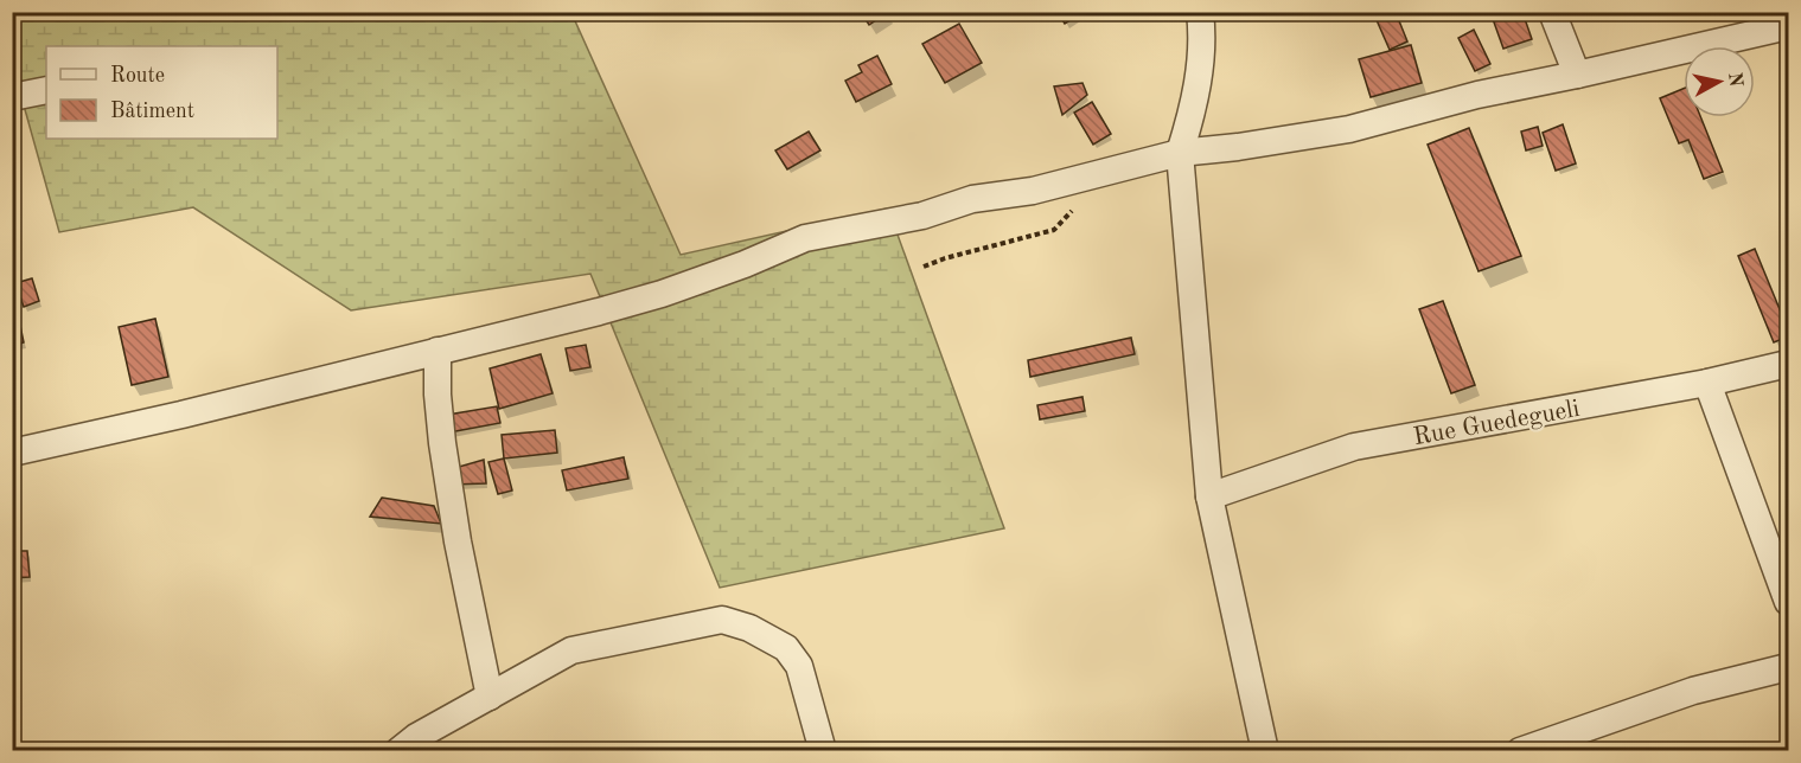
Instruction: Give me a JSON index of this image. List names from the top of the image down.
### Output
{
  "streets": {
    "street": ["Rue Guedegueli"]
  },
  "legend": ["Route", "Bâtiment"],
  "north": "right"
}
